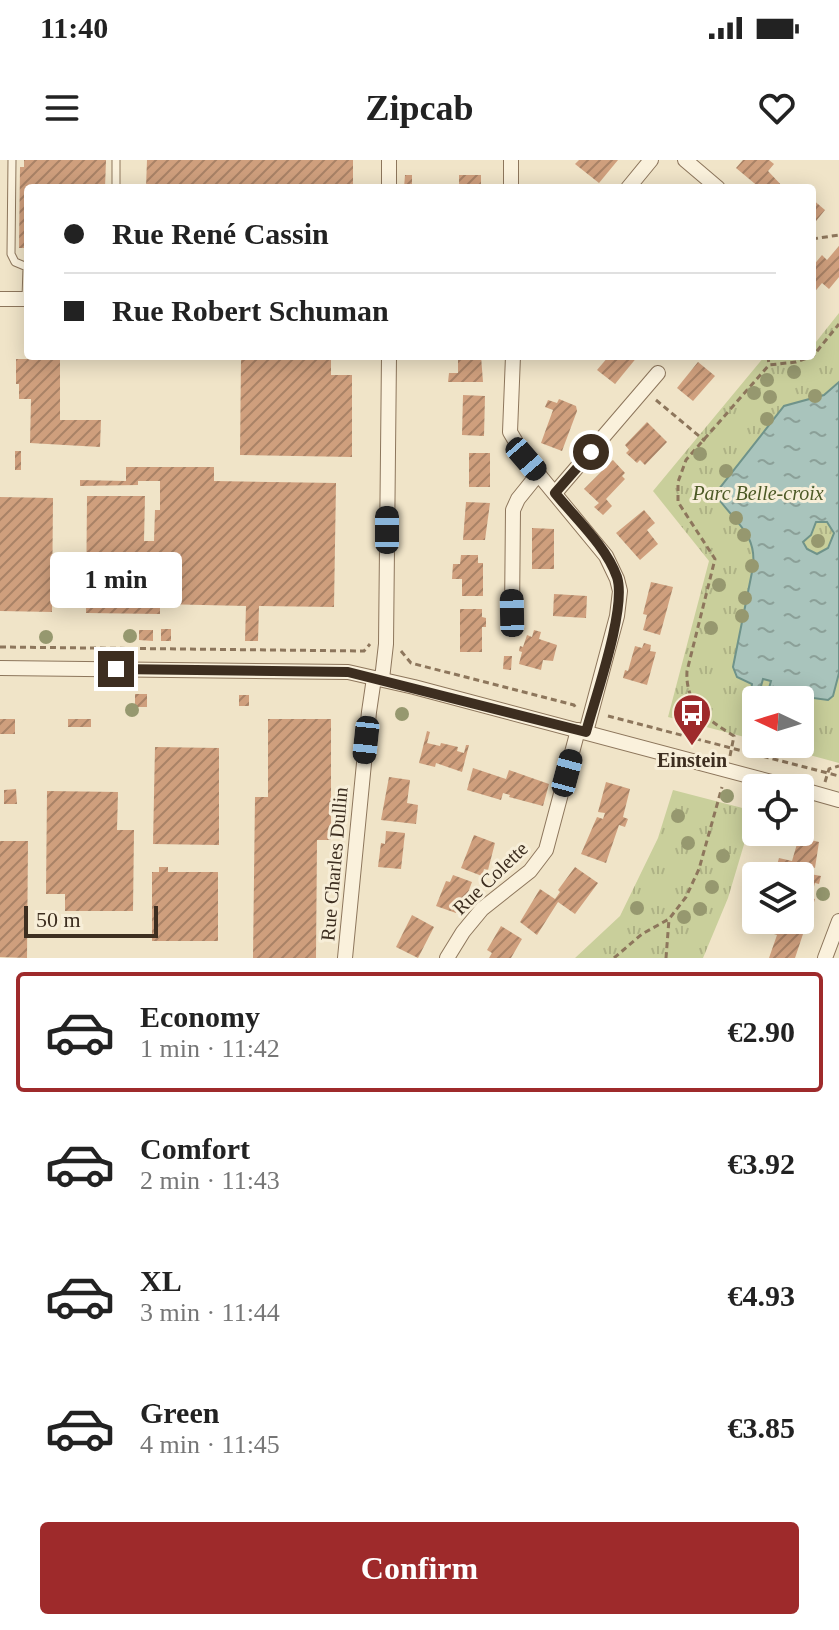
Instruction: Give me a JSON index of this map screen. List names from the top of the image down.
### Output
{
  "streets": {
    "street": ["Rue Charles Dullin", "Rue Colette"]
  },
  "parks": ["Parc Belle-croix"],
  "places": {
    "bus stop": ["Einstein"]
  },
  "scale_bar": "50 m",
  "north": "left",
  "page": {
    "status": "11:40",
    "header": "Zipcab",
    "banner": ["Rue René Cassin", "Rue Robert Schuman"],
    "bubble": "1 min",
    "scale": "50 m",
    "list": [
      {
        "name": "Economy",
        "note": "1 min · 11:42",
        "value": "€2.90"
      },
      {
        "name": "Comfort",
        "note": "2 min · 11:43",
        "value": "€3.92"
      },
      {
        "name": "XL",
        "note": "3 min · 11:44",
        "value": "€4.93"
      },
      {
        "name": "Green",
        "note": "4 min · 11:45",
        "value": "€3.85"
      }
    ],
    "buttons": "Confirm"
  }
}
